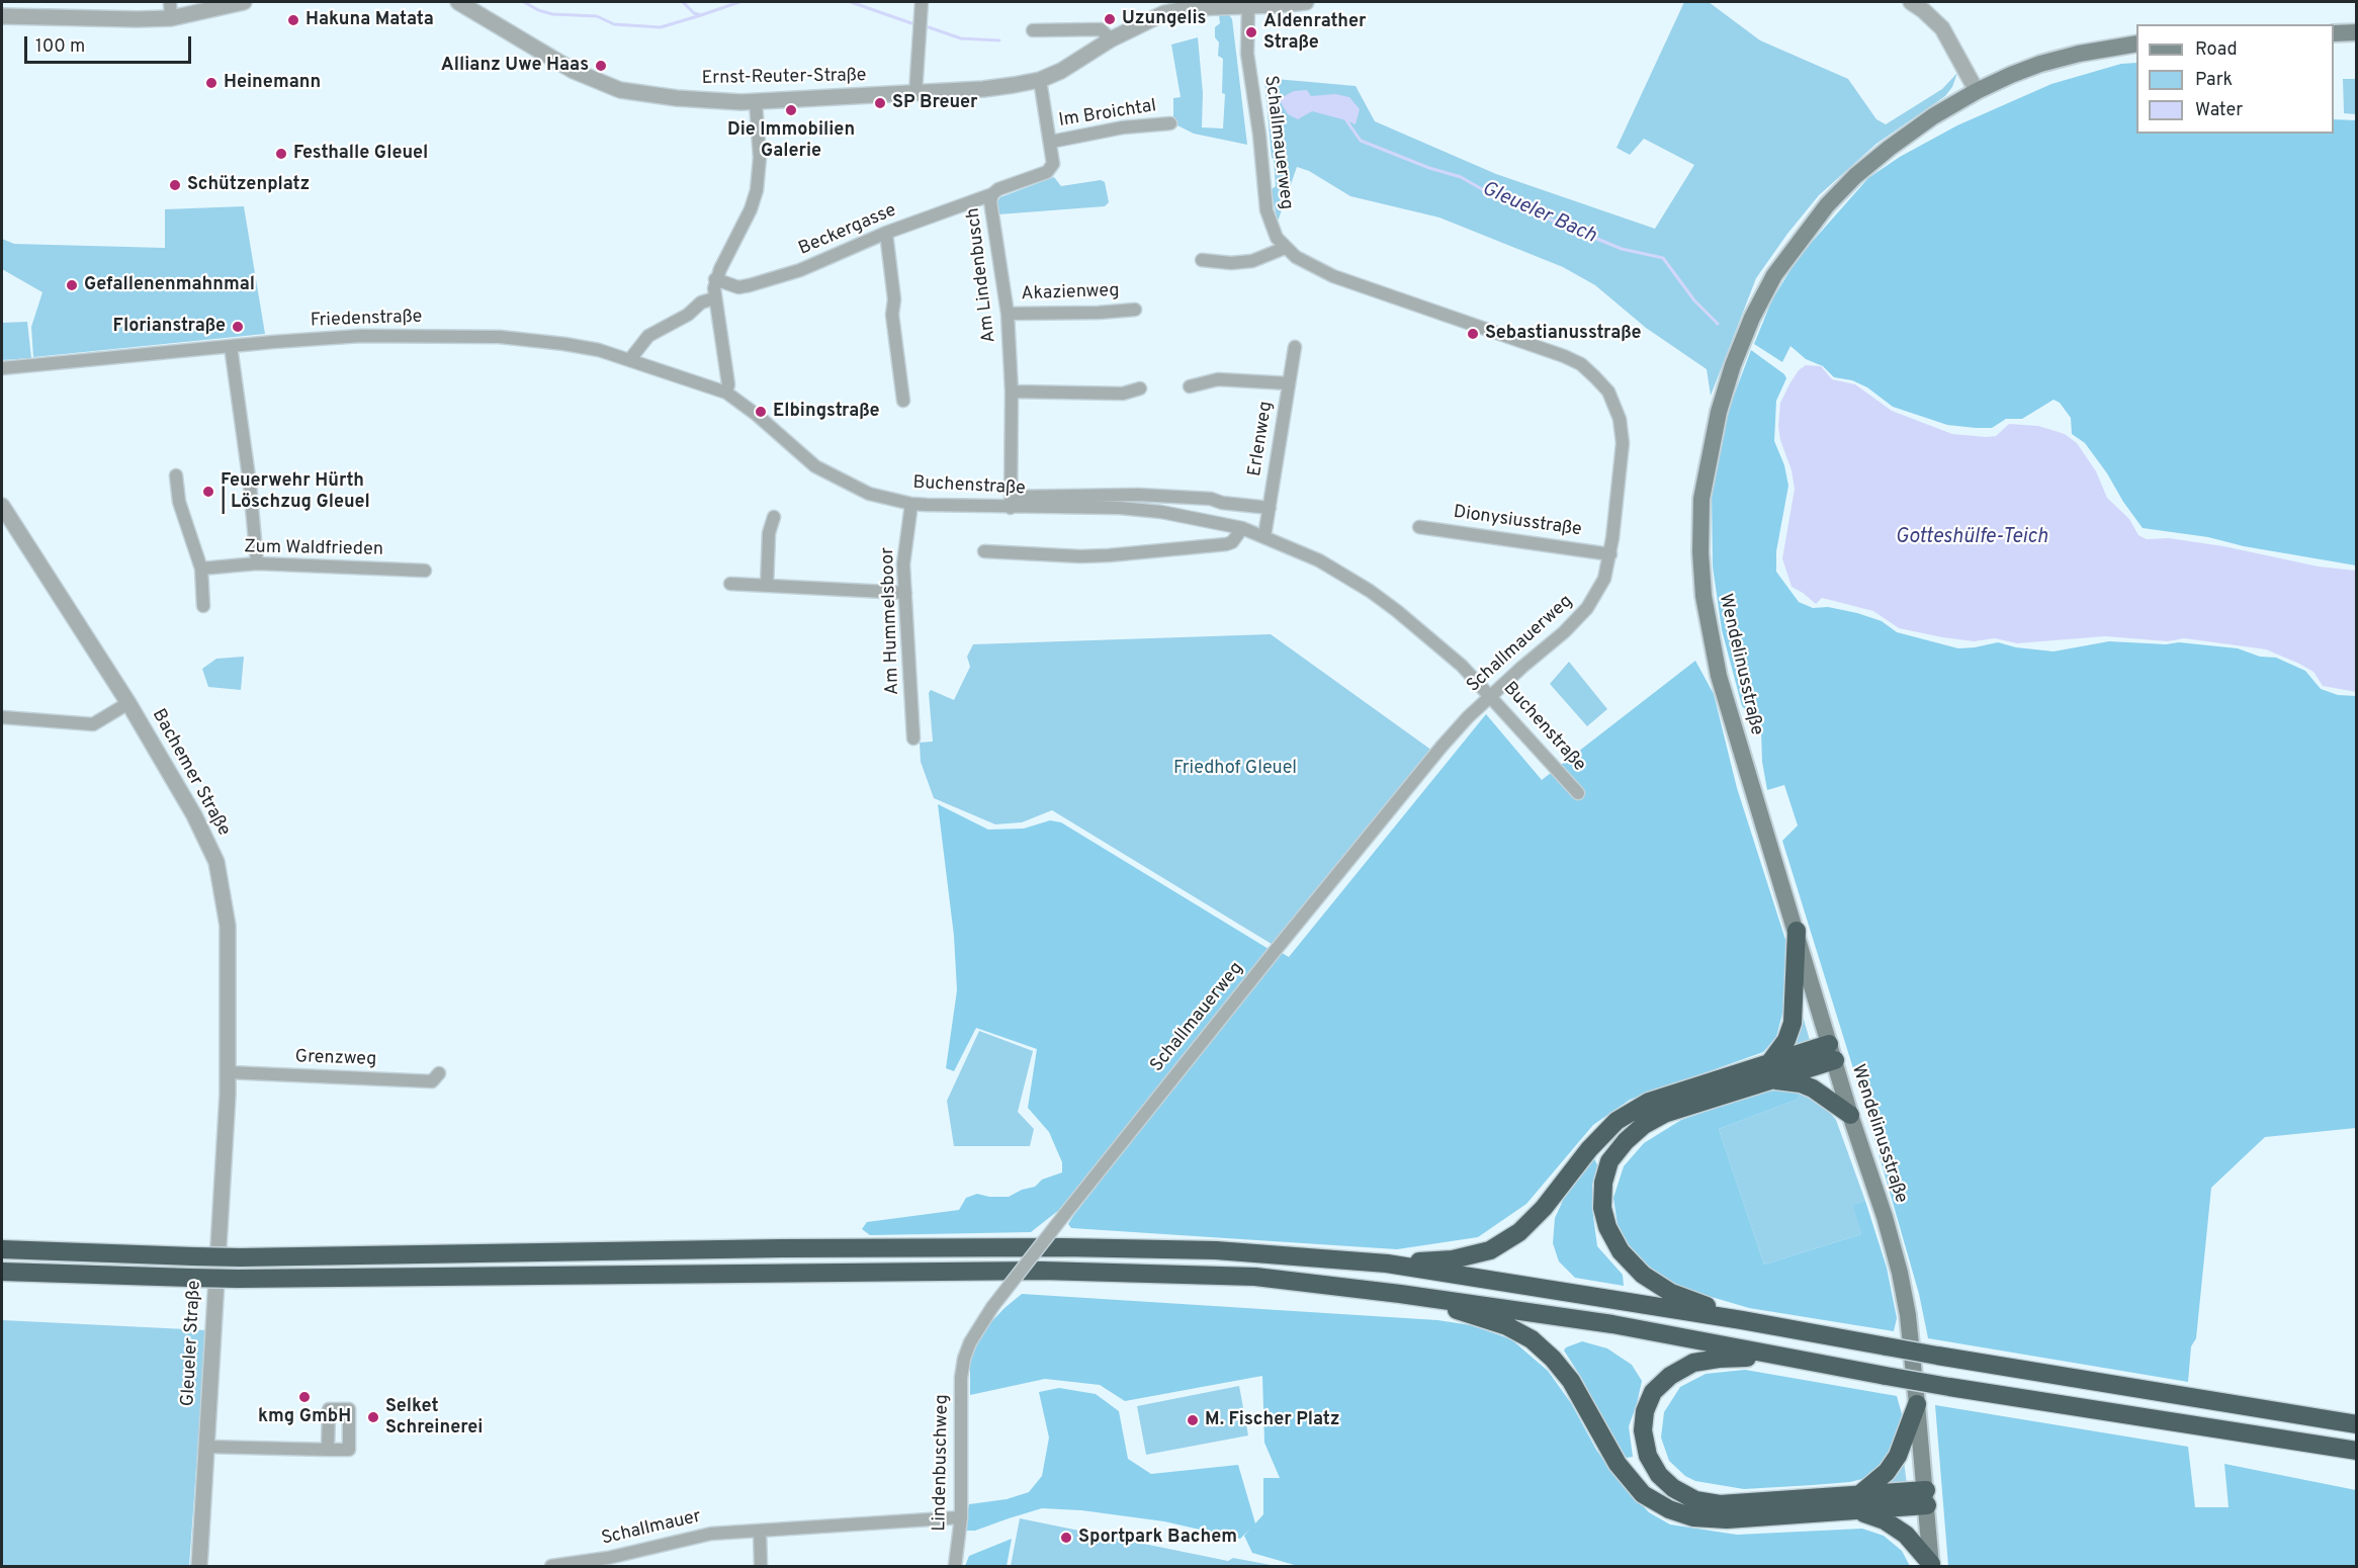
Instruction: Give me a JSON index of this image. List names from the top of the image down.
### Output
{
  "streets": {
    "main road": ["Wendelinusstraße"],
    "street": [
      "Ernst-Reuter-Straße",
      "Im Broichtal",
      "Schallmauerweg",
      "Beckergasse",
      "Am Lindenbusch",
      "Akazienweg",
      "Friedenstraße",
      "Erlenweg",
      "Buchenstraße",
      "Dionysiusstraße",
      "Zum Waldfrieden",
      "Am Hummelsboor",
      "Bachemer Straße",
      "Grenzweg",
      "Gleueler Straße",
      "Lindenbuschweg",
      "Schallmauer"
    ]
  },
  "crossings": [
    ["Ernst-Reuter-Straße", "Schallmauerweg"],
    ["Ernst-Reuter-Straße", "Am Lindenbusch"],
    ["Im Broichtal", "Am Lindenbusch"],
    ["Schallmauerweg", "Buchenstraße"],
    ["Schallmauerweg", "Dionysiusstraße"],
    ["Schallmauerweg", "Lindenbuschweg"],
    ["Beckergasse", "Am Lindenbusch"],
    ["Am Lindenbusch", "Akazienweg"],
    ["Am Lindenbusch", "Buchenstraße"],
    ["Friedenstraße", "Buchenstraße"],
    ["Erlenweg", "Buchenstraße"],
    ["Buchenstraße", "Am Hummelsboor"],
    ["Bachemer Straße", "Grenzweg"],
    ["Bachemer Straße", "Gleueler Straße"],
    ["Lindenbuschweg", "Schallmauer"]
  ],
  "water": ["Gleueler Bach", "Gotteshülfe-Teich"],
  "parks": ["Friedhof Gleuel"],
  "places": [
    "Uzungelis",
    "Hakuna Matata",
    "Aldenrather Straße",
    "Allianz Uwe Haas",
    "Heinemann",
    "SP Breuer",
    "Die Immobilien Galerie",
    "Festhalle Gleuel",
    "Schützenplatz",
    "Gefallenenmahnmal",
    "Florianstraße",
    "Sebastianusstraße",
    "Elbingstraße",
    "Feuerwehr Hürth | Löschzug Gleuel",
    "kmg GmbH",
    "Selket Schreinerei",
    "M. Fischer Platz",
    "Sportpark Bachem"
  ],
  "legend": ["Road", "Park", "Water"],
  "scale_bar": "100 m"
}
